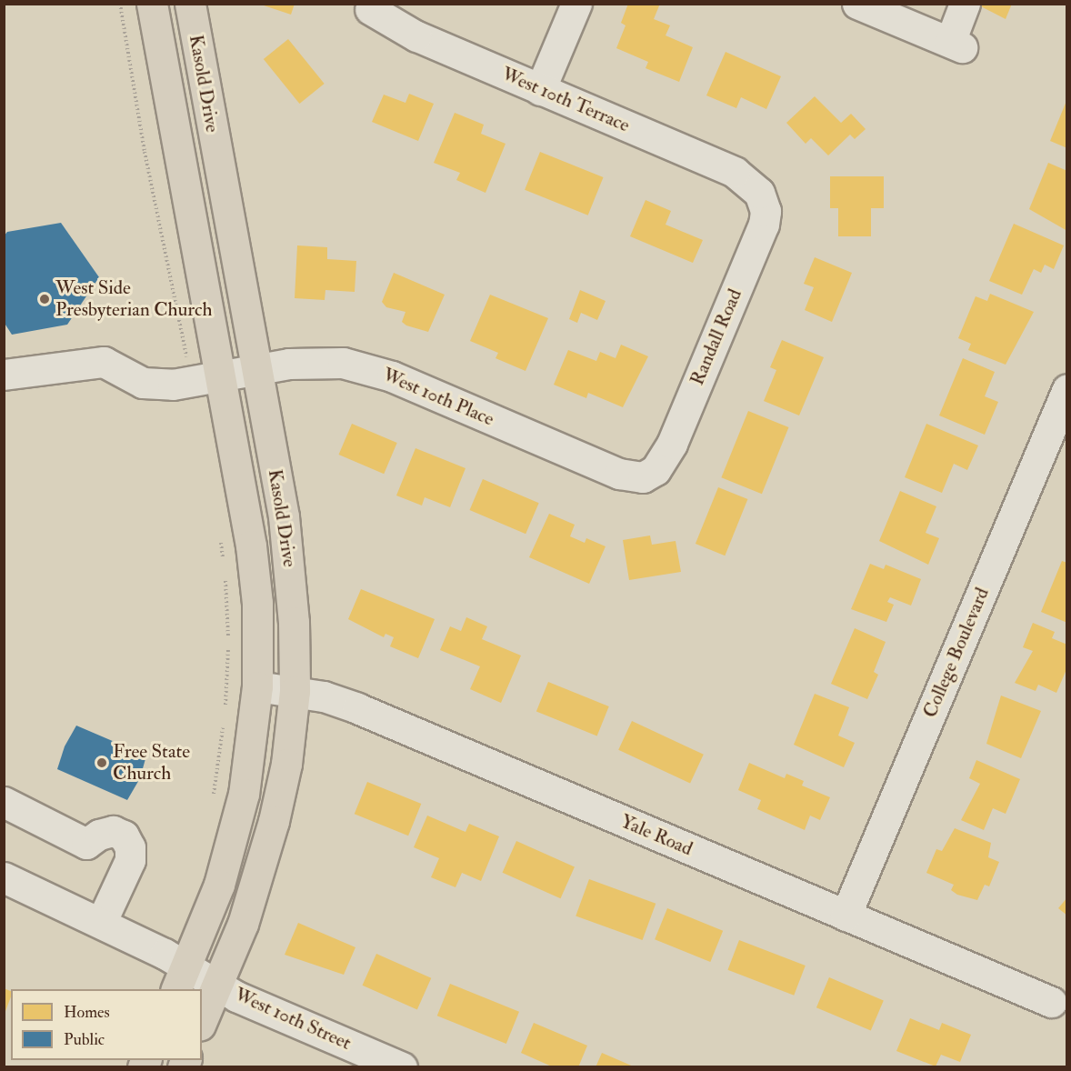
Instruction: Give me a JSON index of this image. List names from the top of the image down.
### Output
{
  "streets": {
    "main road": ["Kasold Drive"],
    "street": [
      "West 10th Terrace",
      "Randall Road",
      "West 10th Place",
      "College Boulevard",
      "Yale Road",
      "West 10th Street"
    ]
  },
  "crossings": [
    ["Kasold Drive", "West 10th Place"],
    ["Kasold Drive", "Yale Road"],
    ["Kasold Drive", "West 10th Street"],
    ["West 10th Terrace", "Randall Road"],
    ["Randall Road", "West 10th Place"],
    ["College Boulevard", "Yale Road"]
  ],
  "places": ["West Side Presbyterian Church", "Free State Church"],
  "legend": ["Homes", "Public"]
}
